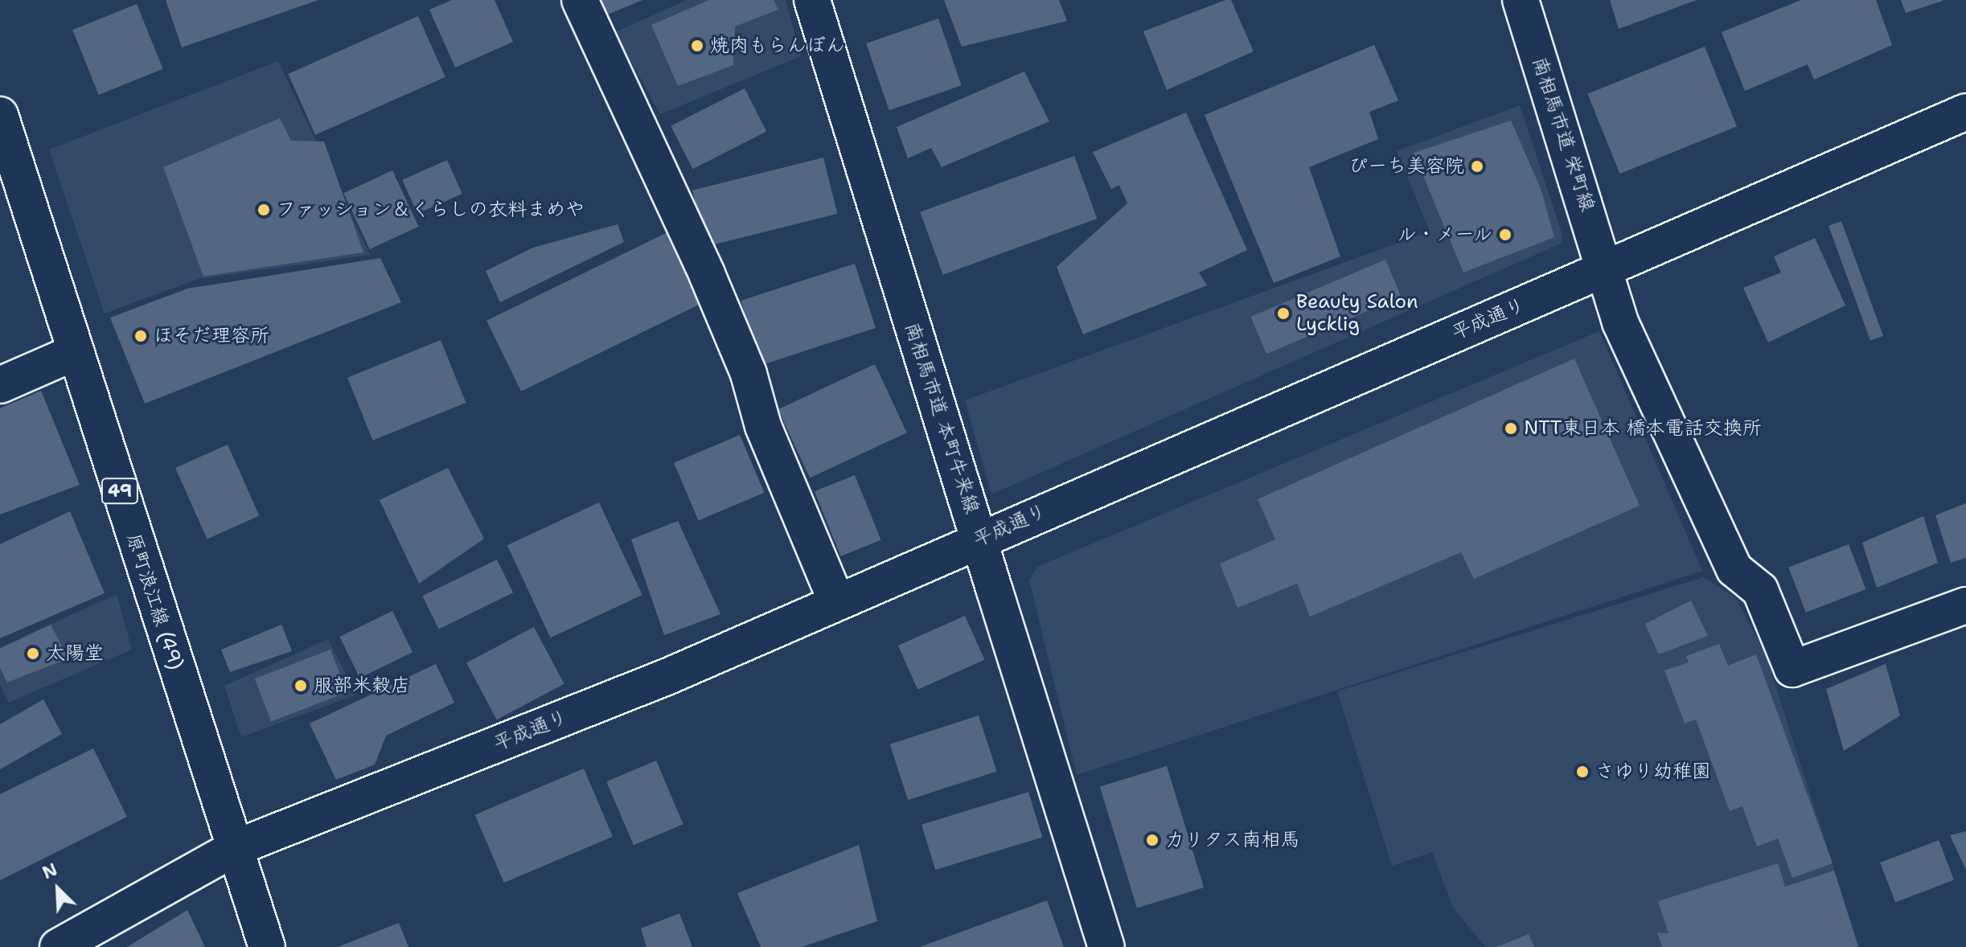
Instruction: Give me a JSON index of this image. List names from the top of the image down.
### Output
{
  "streets": {
    "street": [
      "南相馬市道 栄町線",
      "平成通り",
      "南相馬市道 本町牛来線",
      "49",
      "原町浪江線 (49)"
    ]
  },
  "crossings": [
    ["南相馬市道 栄町線", "平成通り"],
    ["平成通り", "南相馬市道 本町牛来線"],
    ["平成通り", "49"],
    ["平成通り", "原町浪江線 (49)"],
    ["49", "原町浪江線 (49)"]
  ],
  "places": [
    "焼肉もらんぼん",
    "ぴーち美容院",
    "ファッション＆くらしの衣料まめや",
    "ル・メール",
    "Beauty Salon Lycklig",
    "ほそだ理容所",
    "NTT東日本 橋本電話交換所",
    "太陽堂",
    "服部米穀店",
    "さゆり幼稚園",
    "カリタス南相馬"
  ],
  "north": "top left"
}
